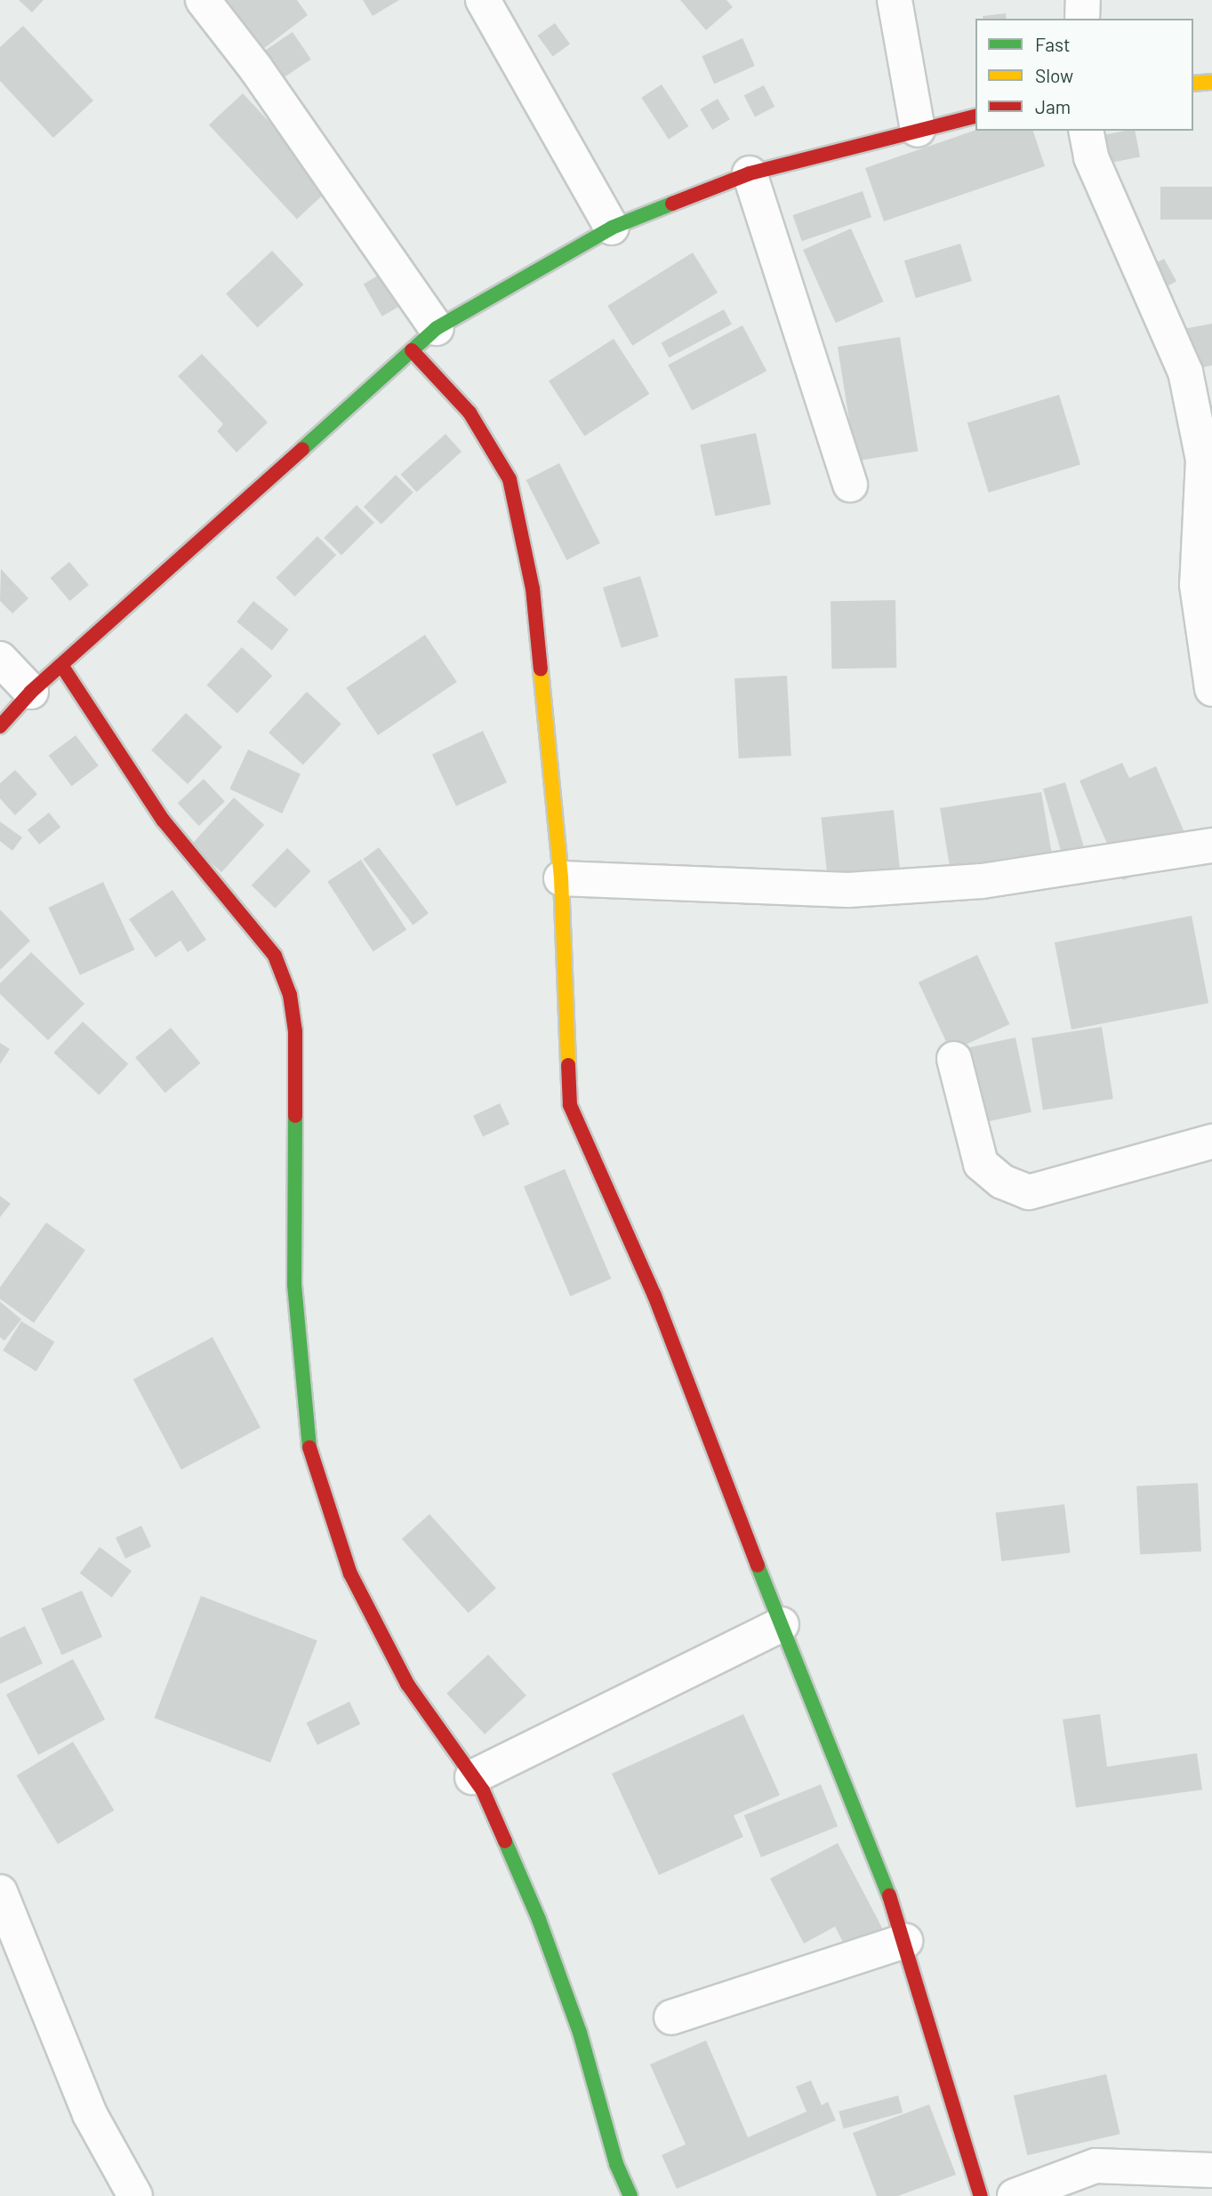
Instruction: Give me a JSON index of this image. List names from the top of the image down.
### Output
{
  "legend": ["Fast", "Slow", "Jam"]
}
